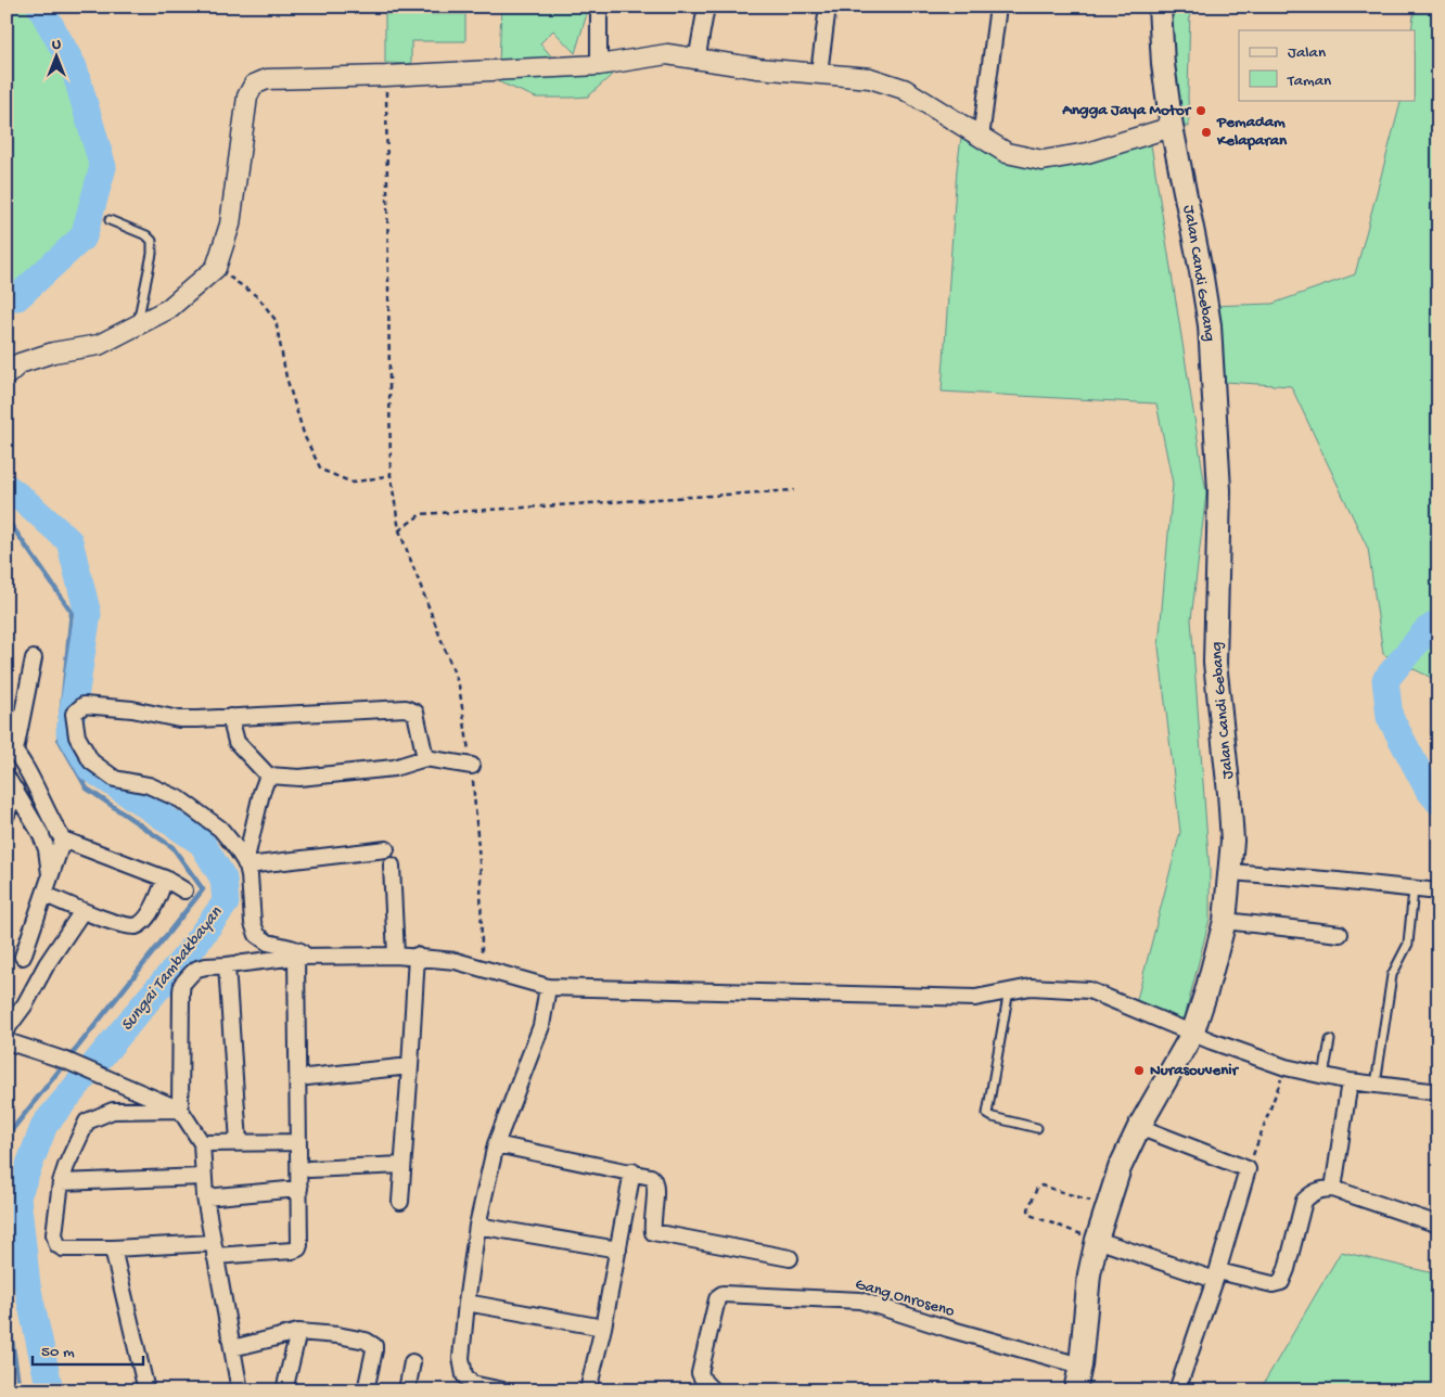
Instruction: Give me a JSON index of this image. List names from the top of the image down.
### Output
{
  "streets": {
    "main road": ["Jalan Candi Gebang"],
    "street": ["Gang Onroseno"]
  },
  "crossings": [
    ["Jalan Candi Gebang", "Gang Onroseno"]
  ],
  "water": ["Sungai Tambakbayan"],
  "places": ["Angga Jaya Motor", "Pemadam Kelaparan", "Nurasouvenir"],
  "legend": ["Jalan", "Taman"],
  "scale_bar": "50 m",
  "north": "top"
}
